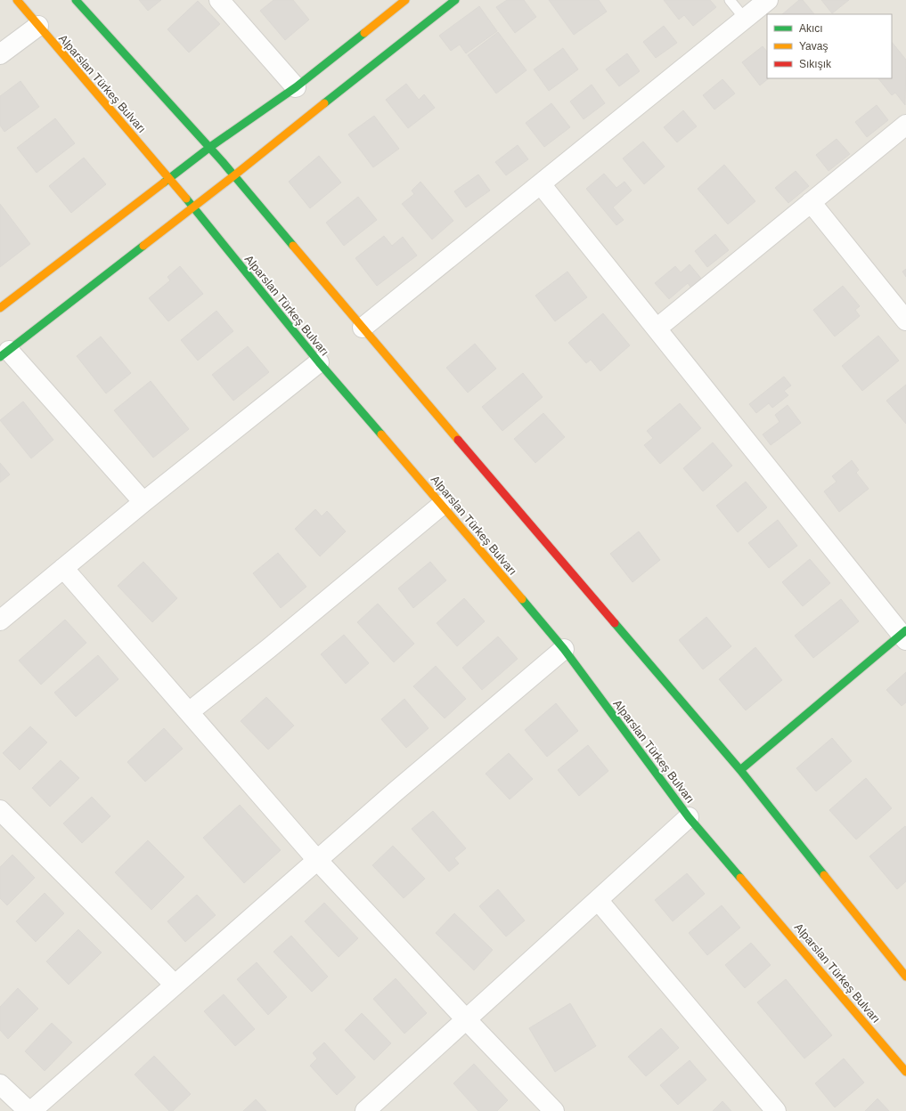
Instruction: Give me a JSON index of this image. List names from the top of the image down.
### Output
{
  "streets": {
    "main road": ["Alparslan Türkeş Bulvarı"]
  },
  "legend": ["Akıcı", "Yavaş", "Sıkışık"]
}
